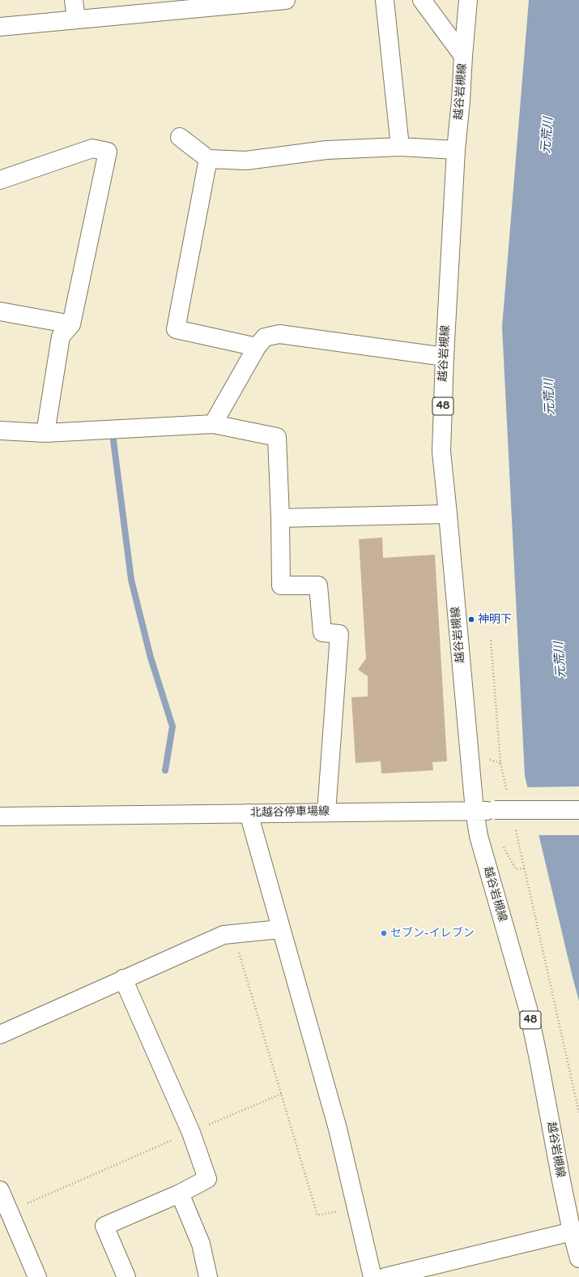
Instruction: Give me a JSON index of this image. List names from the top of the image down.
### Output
{
  "streets": {
    "street": ["越谷岩槻線", "48", "北越谷停車場線"]
  },
  "crossings": [
    ["越谷岩槻線", "北越谷停車場線"]
  ],
  "water": ["元荒川"],
  "places": ["神明下", "セブン-イレブン"]
}
